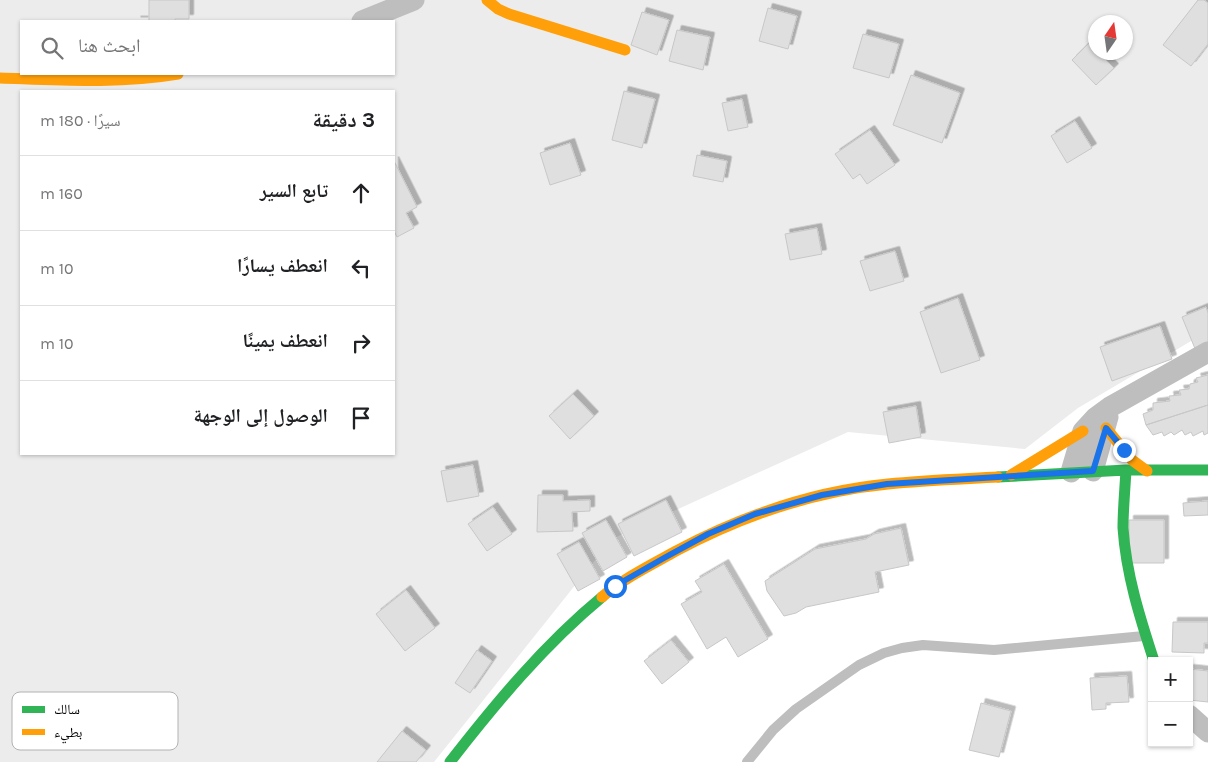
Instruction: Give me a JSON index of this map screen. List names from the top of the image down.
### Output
{
  "legend": ["سالك", "بطيء"],
  "north": "top",
  "page": {
    "search": "ابحث هنا",
    "heading": ["3 دقيقة", "سيرًا · 180 m"],
    "list": [
      ["تابع السير", "160 m"],
      ["انعطف يسارًا", "10 m"],
      ["انعطف يمينًا", "10 m"],
      "الوصول إلى الوجهة"
    ],
    "map_buttons": ["+", "−"]
  }
}
